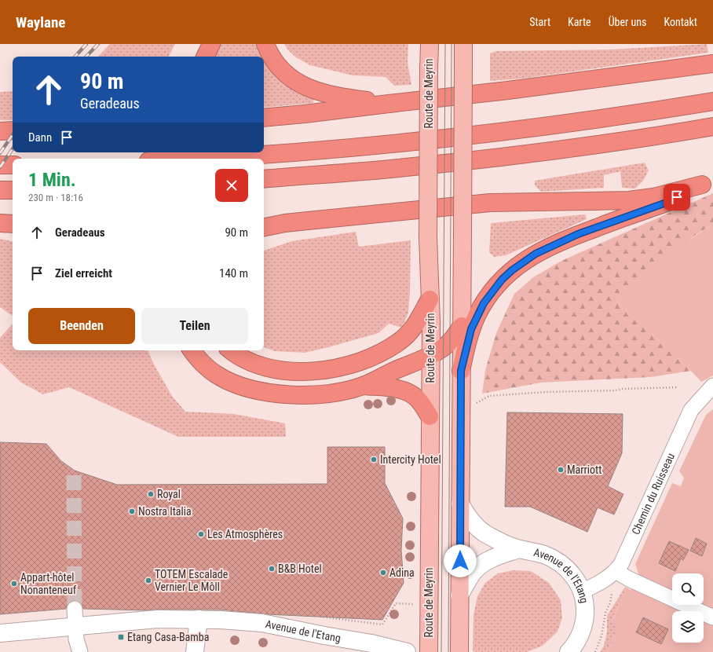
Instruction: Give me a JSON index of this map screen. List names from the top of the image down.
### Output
{
  "streets": {
    "main road": ["Route de Meyrin"],
    "street": ["Chemin du Ruisseau", "Avenue de l'Etang"]
  },
  "crossings": [
    ["Chemin du Ruisseau", "Avenue de l'Etang"]
  ],
  "places": {
    "other": [
      "Intercity Hotel",
      "Marriott",
      "Royal",
      "Nostra Italia",
      "Les Atmosphères",
      "B&B Hotel",
      "Adina",
      "TOTEM Escalade Vernier Le Môll",
      "Appart-hôtel Nonanteneuf"
    ],
    "transit": ["Etang Casa-Bamba"]
  },
  "page": {
    "header": "Waylane",
    "nav": [
      "Start",
      "Karte",
      "Über uns",
      "Kontakt"
    ],
    "turn": ["90 m", "Geradeaus"],
    "then": "Dann",
    "heading": ["1 Min.", "230 m · 18:16"],
    "list": [
      {
        "name": "Geradeaus",
        "value": "90 m"
      },
      {
        "name": "Ziel erreicht",
        "value": "140 m"
      }
    ],
    "buttons": ["Beenden", "Teilen"]
  }
}
